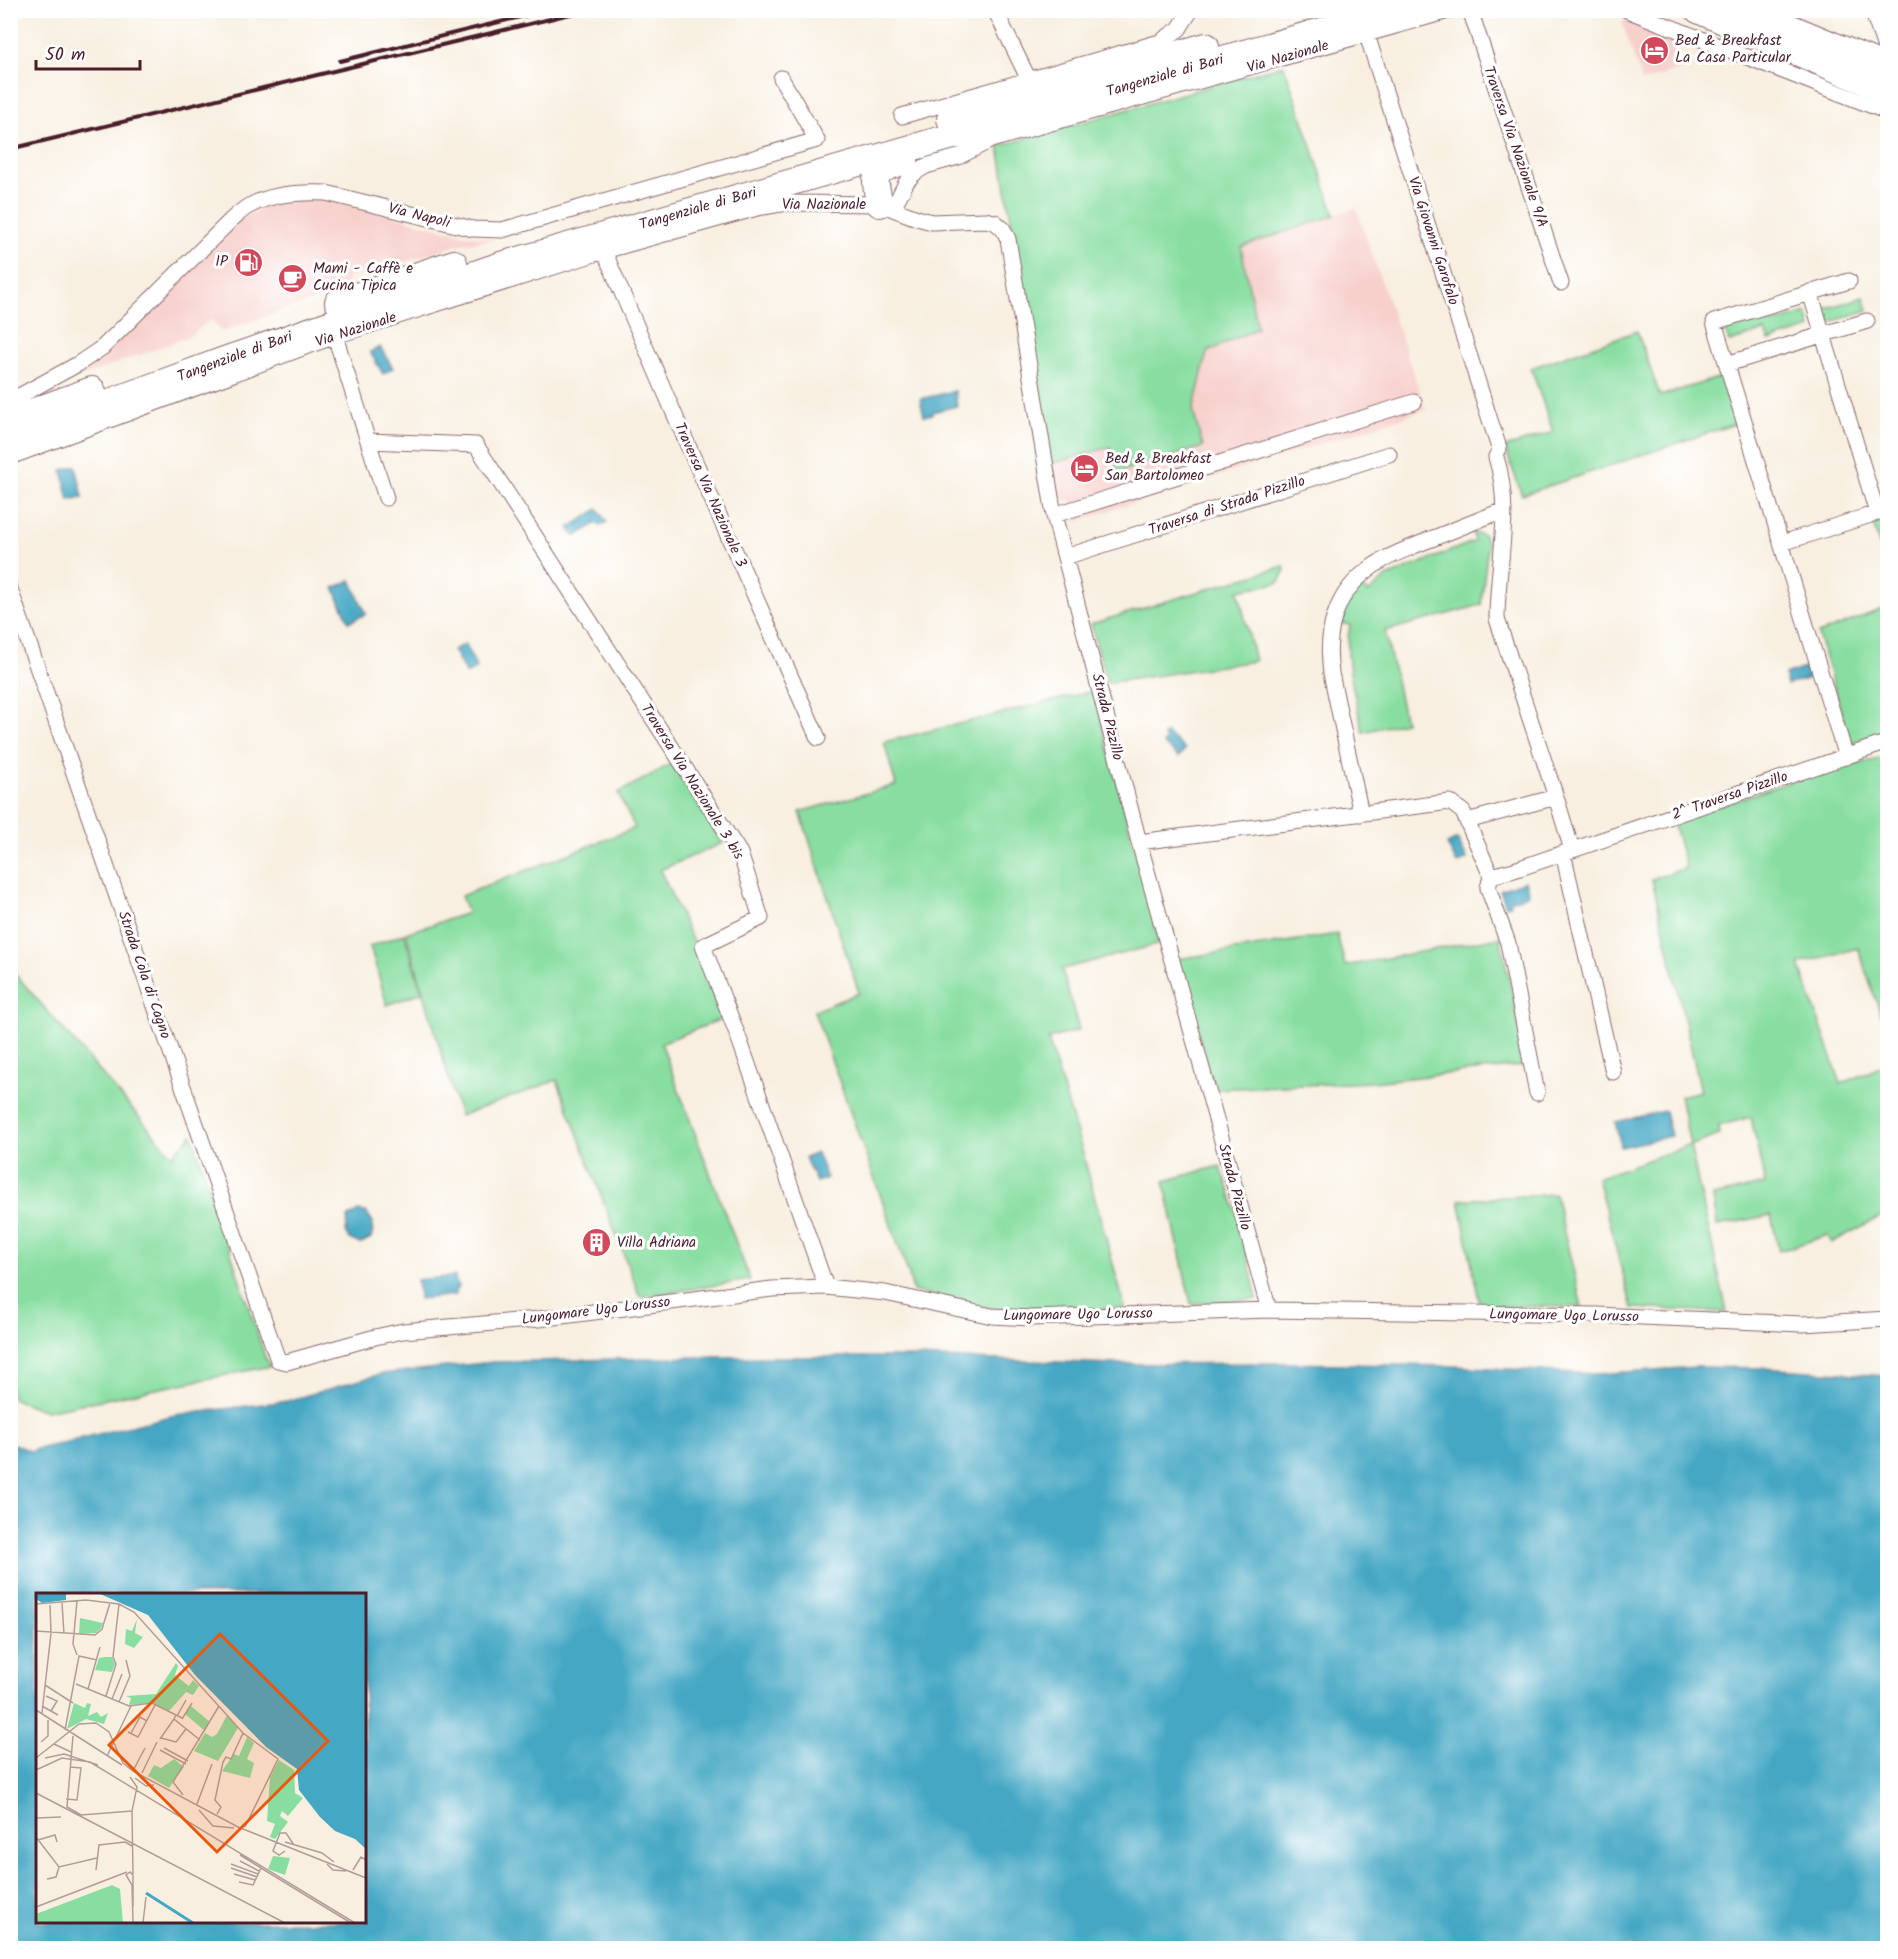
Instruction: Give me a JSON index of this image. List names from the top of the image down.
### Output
{
  "streets": {
    "highway": ["Tangenziale di Bari"],
    "street": [
      "Via Nazionale",
      "Traversa Via Nazionale 9/A",
      "Via Napoli",
      "Via Giovanni Garofalo",
      "Traversa Via Nazionale 3",
      "Traversa di Strada Pizzillo",
      "Strada Pizzillo",
      "Traversa Via Nazionale 3 bis",
      "2^ Traversa Pizzillo",
      "Strada Cola di Cagno",
      "Lungomare Ugo Lorusso"
    ]
  },
  "crossings": [
    ["Via Nazionale", "Via Giovanni Garofalo"],
    ["Via Nazionale", "Traversa Via Nazionale 3"],
    ["Via Nazionale", "Strada Pizzillo"],
    ["Traversa di Strada Pizzillo", "Strada Pizzillo"],
    ["Strada Pizzillo", "Lungomare Ugo Lorusso"],
    ["Traversa Via Nazionale 3 bis", "Lungomare Ugo Lorusso"],
    ["Strada Cola di Cagno", "Lungomare Ugo Lorusso"]
  ],
  "places": {
    "hotel": ["Bed & Breakfast La Casa Particular", "Bed & Breakfast San Bartolomeo"],
    "fuel station": ["IP"],
    "cafe": ["Mami - Caffè e Cucina Tipica"],
    "building": ["Villa Adriana"]
  },
  "scale_bar": "50 m"
}
